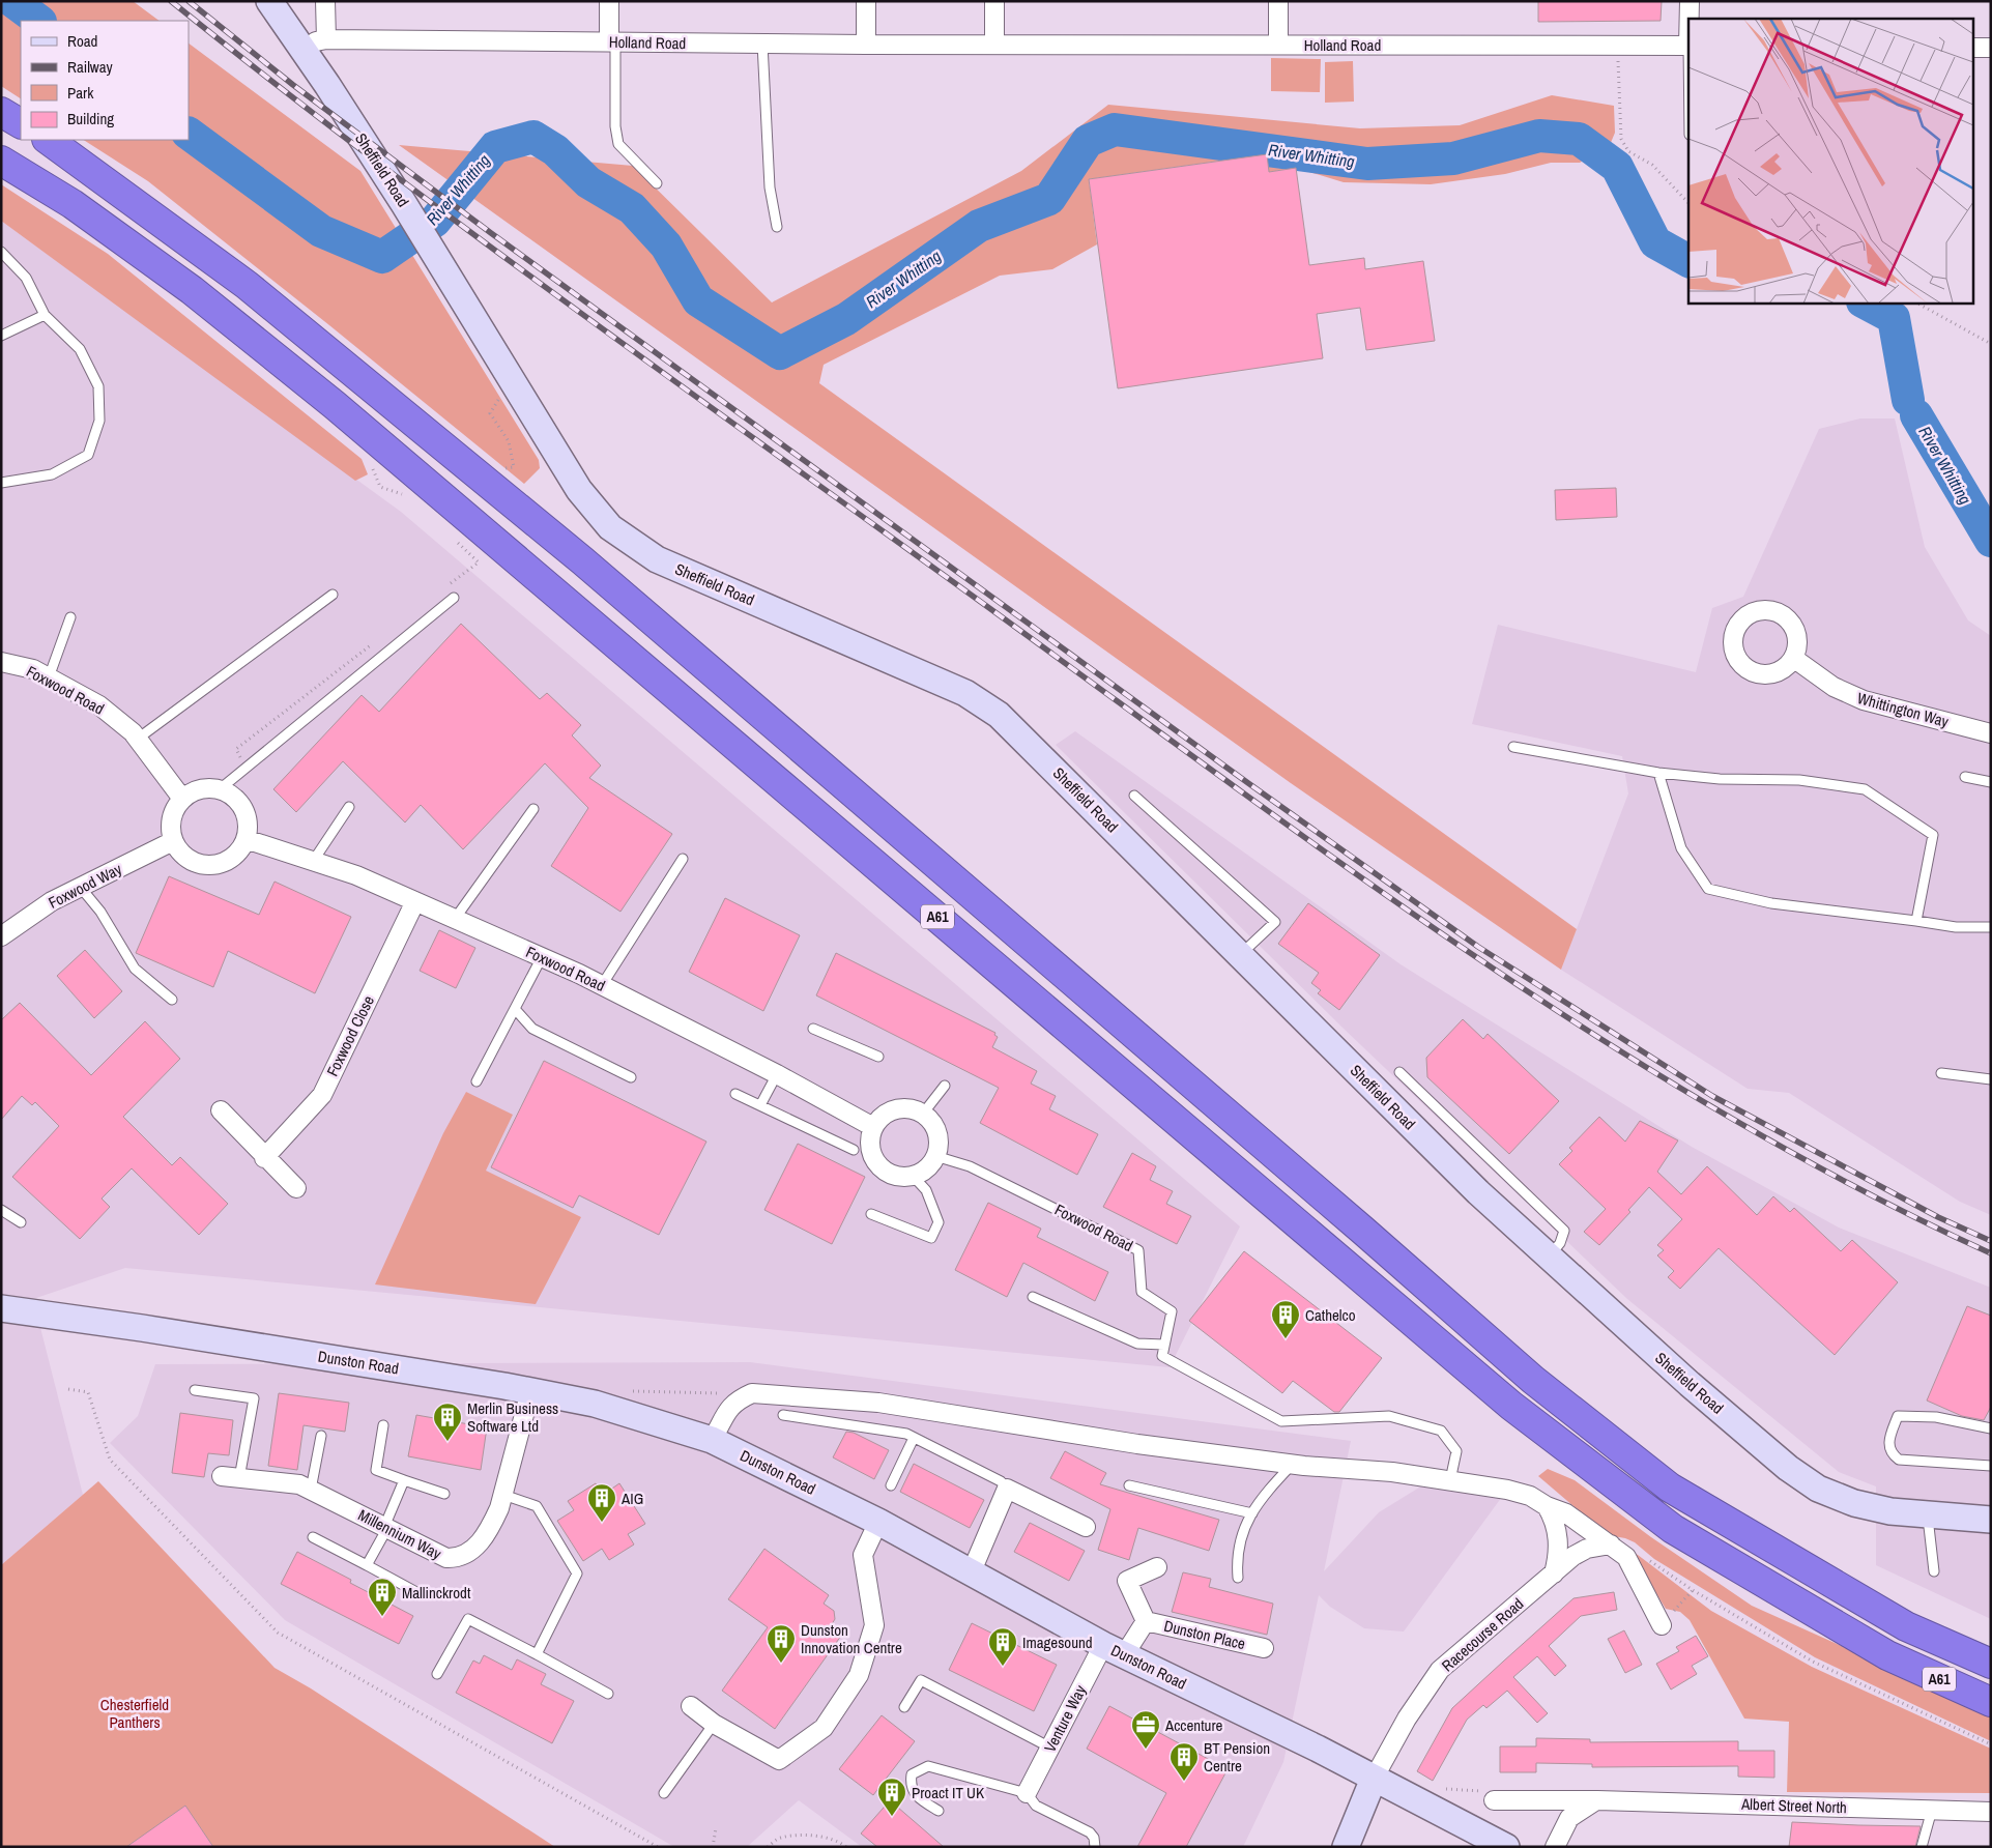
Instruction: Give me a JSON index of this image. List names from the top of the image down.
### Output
{
  "streets": {
    "highway": ["A61"],
    "main road": ["Sheffield Road", "Dunston Road", "Racecourse Road"],
    "street": [
      "Holland Road",
      "Foxwood Road",
      "Whittington Way",
      "Foxwood Way",
      "Foxwood Close",
      "Millennium Way",
      "Dunston Place",
      "Venture Way",
      "Albert Street North"
    ]
  },
  "crossings": [
    ["Holland Road", "Sheffield Road"],
    ["Foxwood Road", "Foxwood Way"],
    ["Foxwood Road", "Foxwood Close"],
    ["Dunston Road", "Millennium Way"],
    ["Dunston Road", "Dunston Place"],
    ["Dunston Road", "Racecourse Road"],
    ["Dunston Road", "Venture Way"],
    ["Dunston Place", "Venture Way"]
  ],
  "water": ["River Whitting"],
  "parks": ["Chesterfield Panthers"],
  "places": {
    "building": [
      "Cathelco",
      "Merlin Business Software Ltd",
      "AIG",
      "Mallinckrodt",
      "Dunston Innovation Centre",
      "Imagesound",
      "BT Pension Centre",
      "Proact IT UK"
    ],
    "office": ["Accenture"]
  },
  "legend": [
    "Road",
    "Railway",
    "Park",
    "Building"
  ]
}
